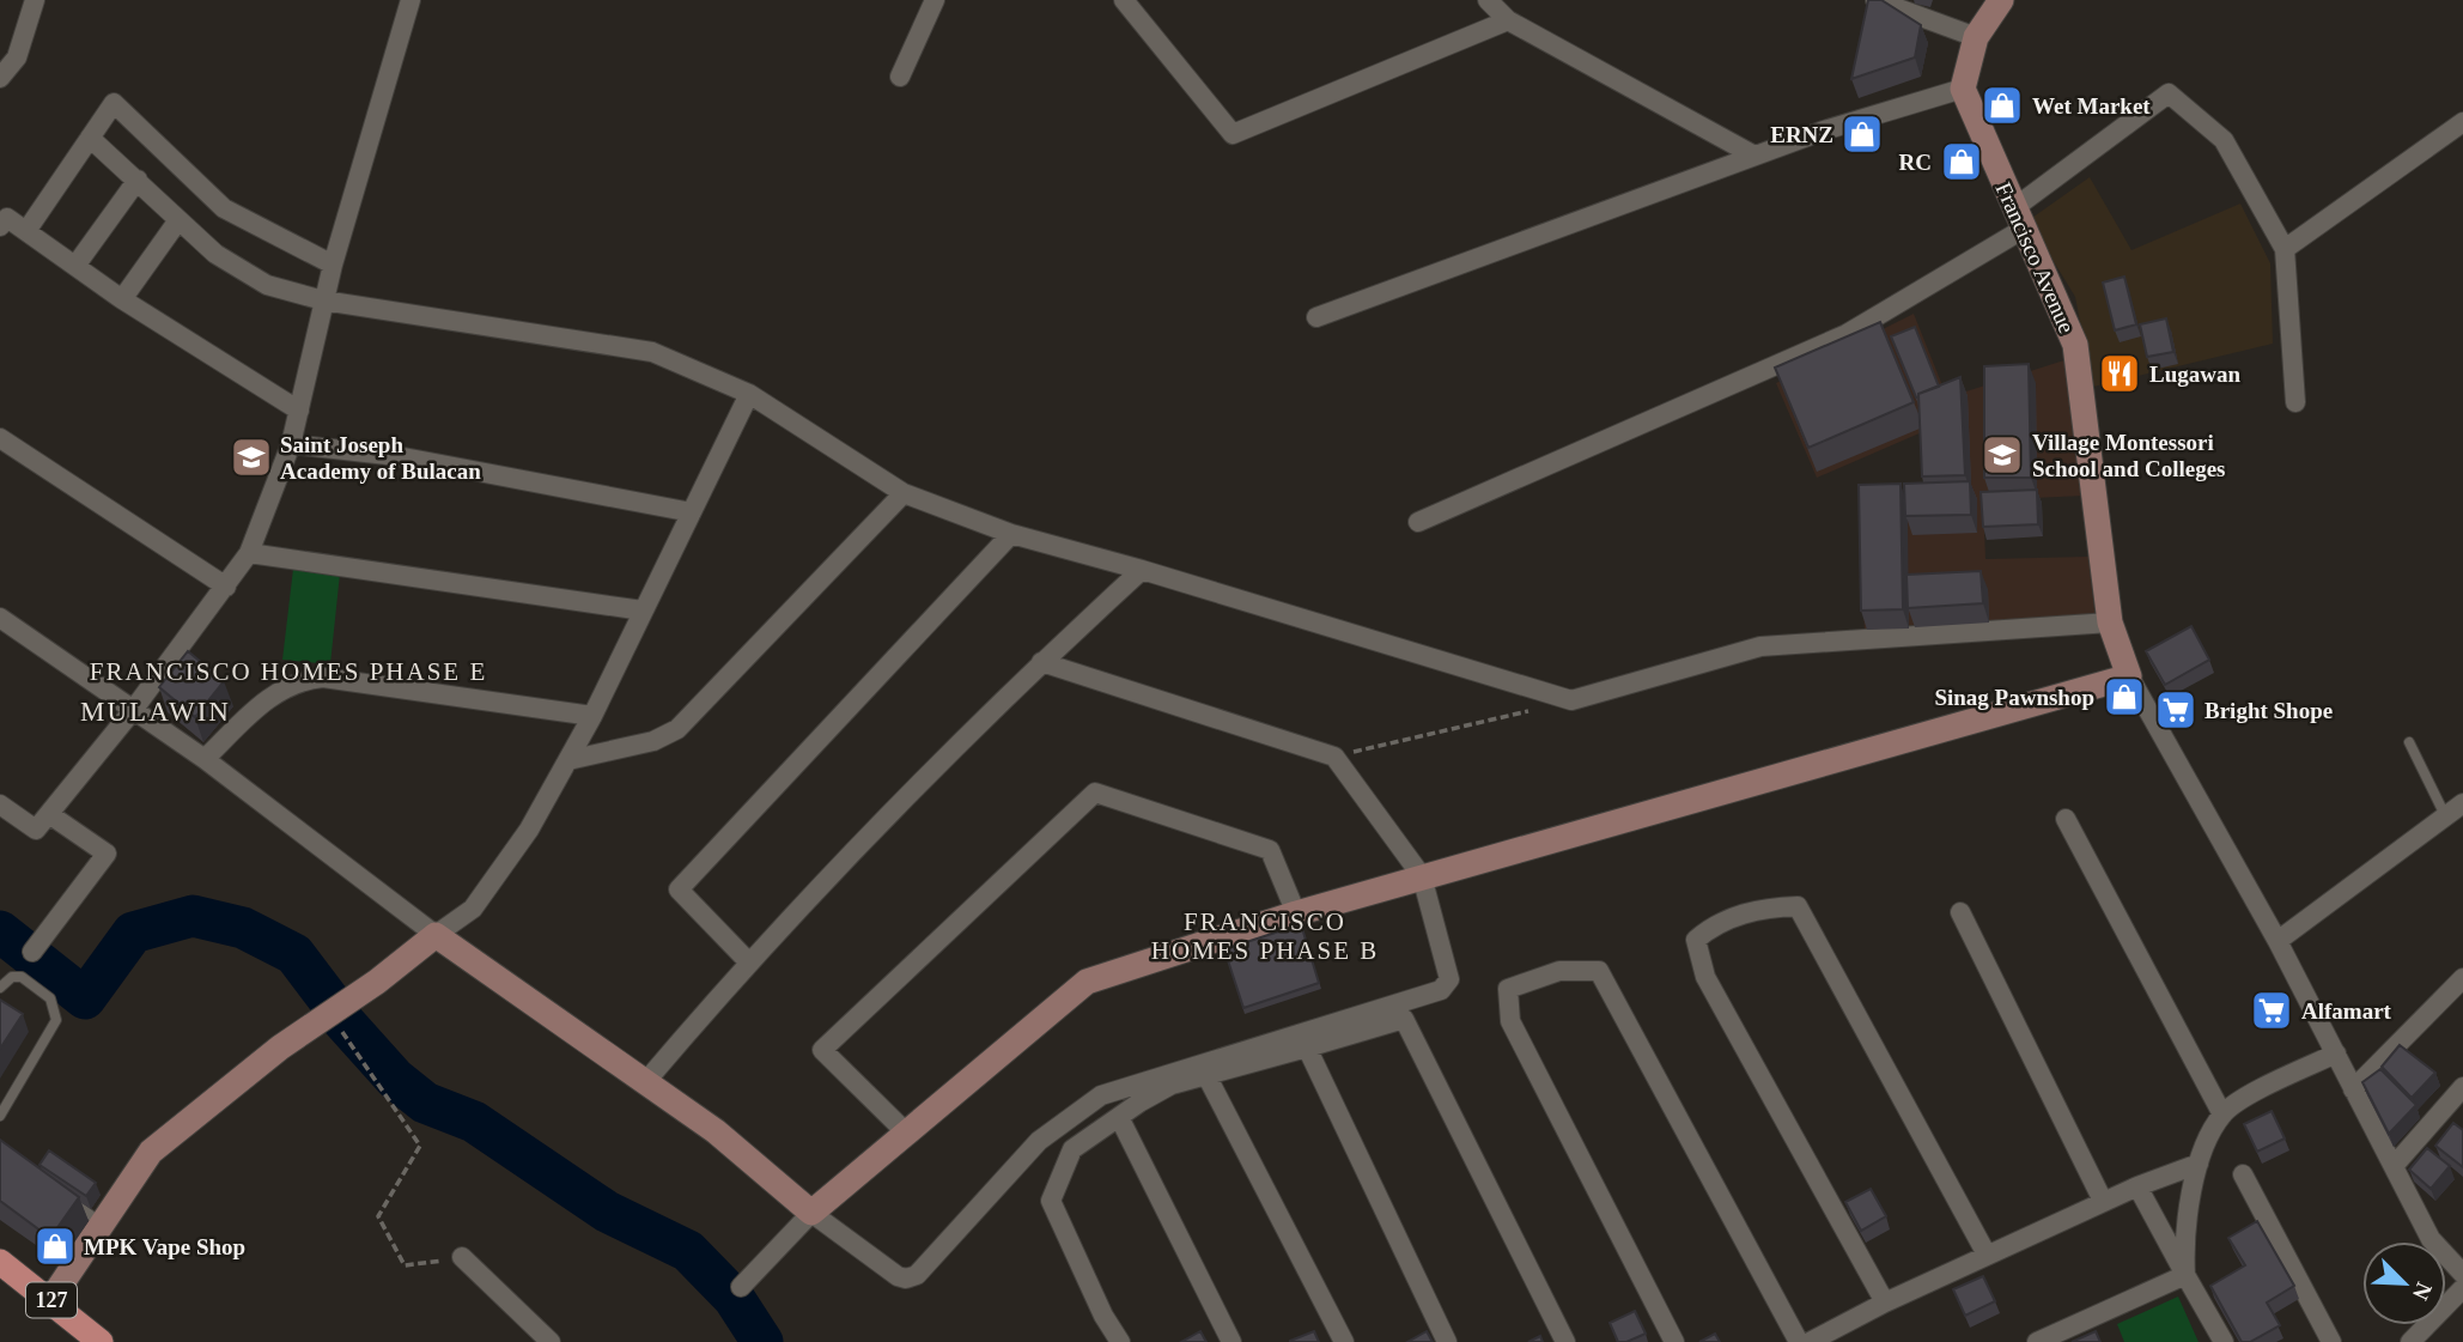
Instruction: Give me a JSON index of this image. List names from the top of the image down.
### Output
{
  "streets": {
    "main road": ["127"],
    "street": ["Francisco Avenue"]
  },
  "districts": ["FRANCISCO HOMES PHASE E", "MULAWIN", "FRANCISCO HOMES PHASE B"],
  "places": {
    "shop": [
      "Wet Market",
      "ERNZ",
      "RC",
      "Sinag Pawnshop",
      "MPK Vape Shop"
    ],
    "restaurant": ["Lugawan"],
    "school or university": ["Village Montessori School and Colleges", "Saint Joseph Academy of Bulacan"],
    "supermarket": ["Bright Shope", "Alfamart"]
  },
  "north": "bottom right"
}
